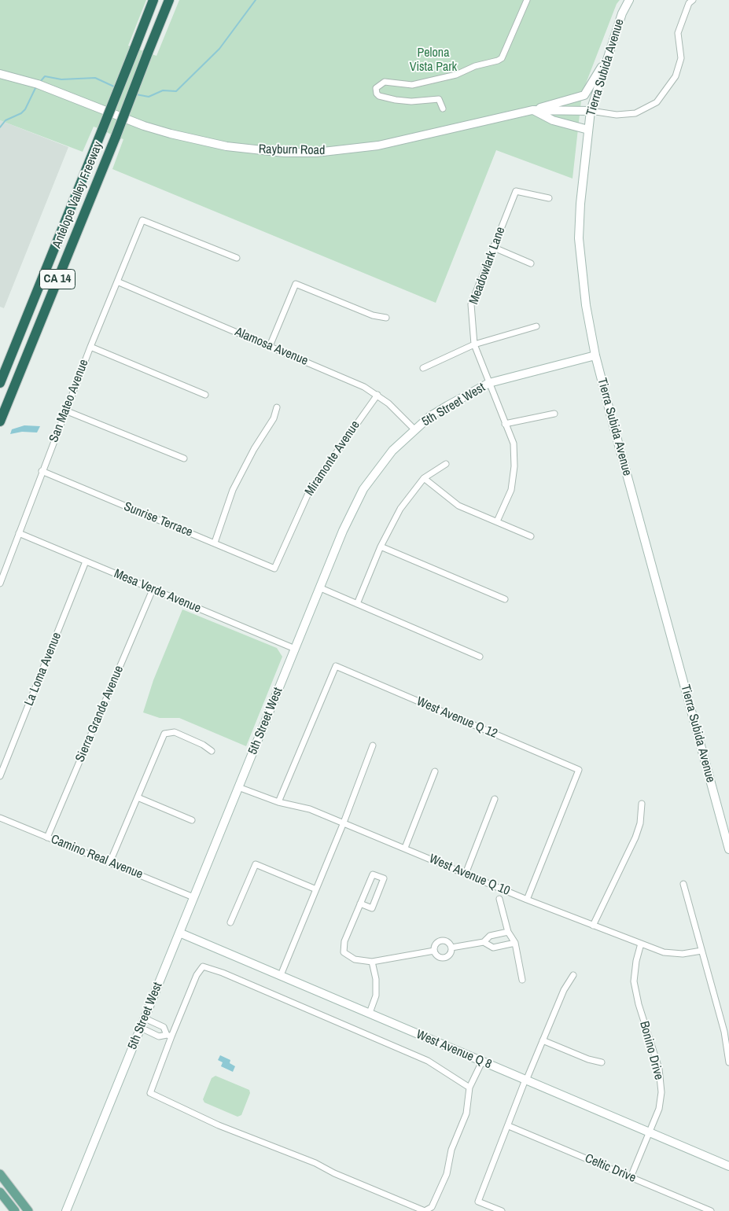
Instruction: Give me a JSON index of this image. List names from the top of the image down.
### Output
{
  "streets": {
    "highway": ["Antelope Valley Freeway", "CA 14"],
    "street": [
      "Tierra Subida Avenue",
      "Rayburn Road",
      "Meadowlark Lane",
      "Alamosa Avenue",
      "San Mateo Avenue",
      "5th Street West",
      "Miramonte Avenue",
      "Sunrise Terrace",
      "Mesa Verde Avenue",
      "La Loma Avenue",
      "Sierra Grande Avenue",
      "West Avenue Q 12",
      "Camino Real Avenue",
      "West Avenue Q 10",
      "West Avenue Q 8",
      "Bonino Drive",
      "Celtic Drive"
    ]
  },
  "crossings": [
    ["Tierra Subida Avenue", "Rayburn Road"],
    ["Tierra Subida Avenue", "5th Street West"],
    ["Meadowlark Lane", "5th Street West"],
    ["Alamosa Avenue", "San Mateo Avenue"],
    ["Alamosa Avenue", "5th Street West"],
    ["Alamosa Avenue", "Miramonte Avenue"],
    ["San Mateo Avenue", "Sunrise Terrace"],
    ["San Mateo Avenue", "Mesa Verde Avenue"],
    ["5th Street West", "Mesa Verde Avenue"],
    ["5th Street West", "Camino Real Avenue"],
    ["5th Street West", "West Avenue Q 10"],
    ["5th Street West", "West Avenue Q 8"],
    ["Miramonte Avenue", "Sunrise Terrace"],
    ["Mesa Verde Avenue", "La Loma Avenue"],
    ["Mesa Verde Avenue", "Sierra Grande Avenue"],
    ["Sierra Grande Avenue", "Camino Real Avenue"],
    ["West Avenue Q 12", "West Avenue Q 10"],
    ["West Avenue Q 10", "Bonino Drive"],
    ["West Avenue Q 8", "Bonino Drive"],
    ["Bonino Drive", "Celtic Drive"]
  ],
  "parks": ["Pelona Vista Park"]
}
